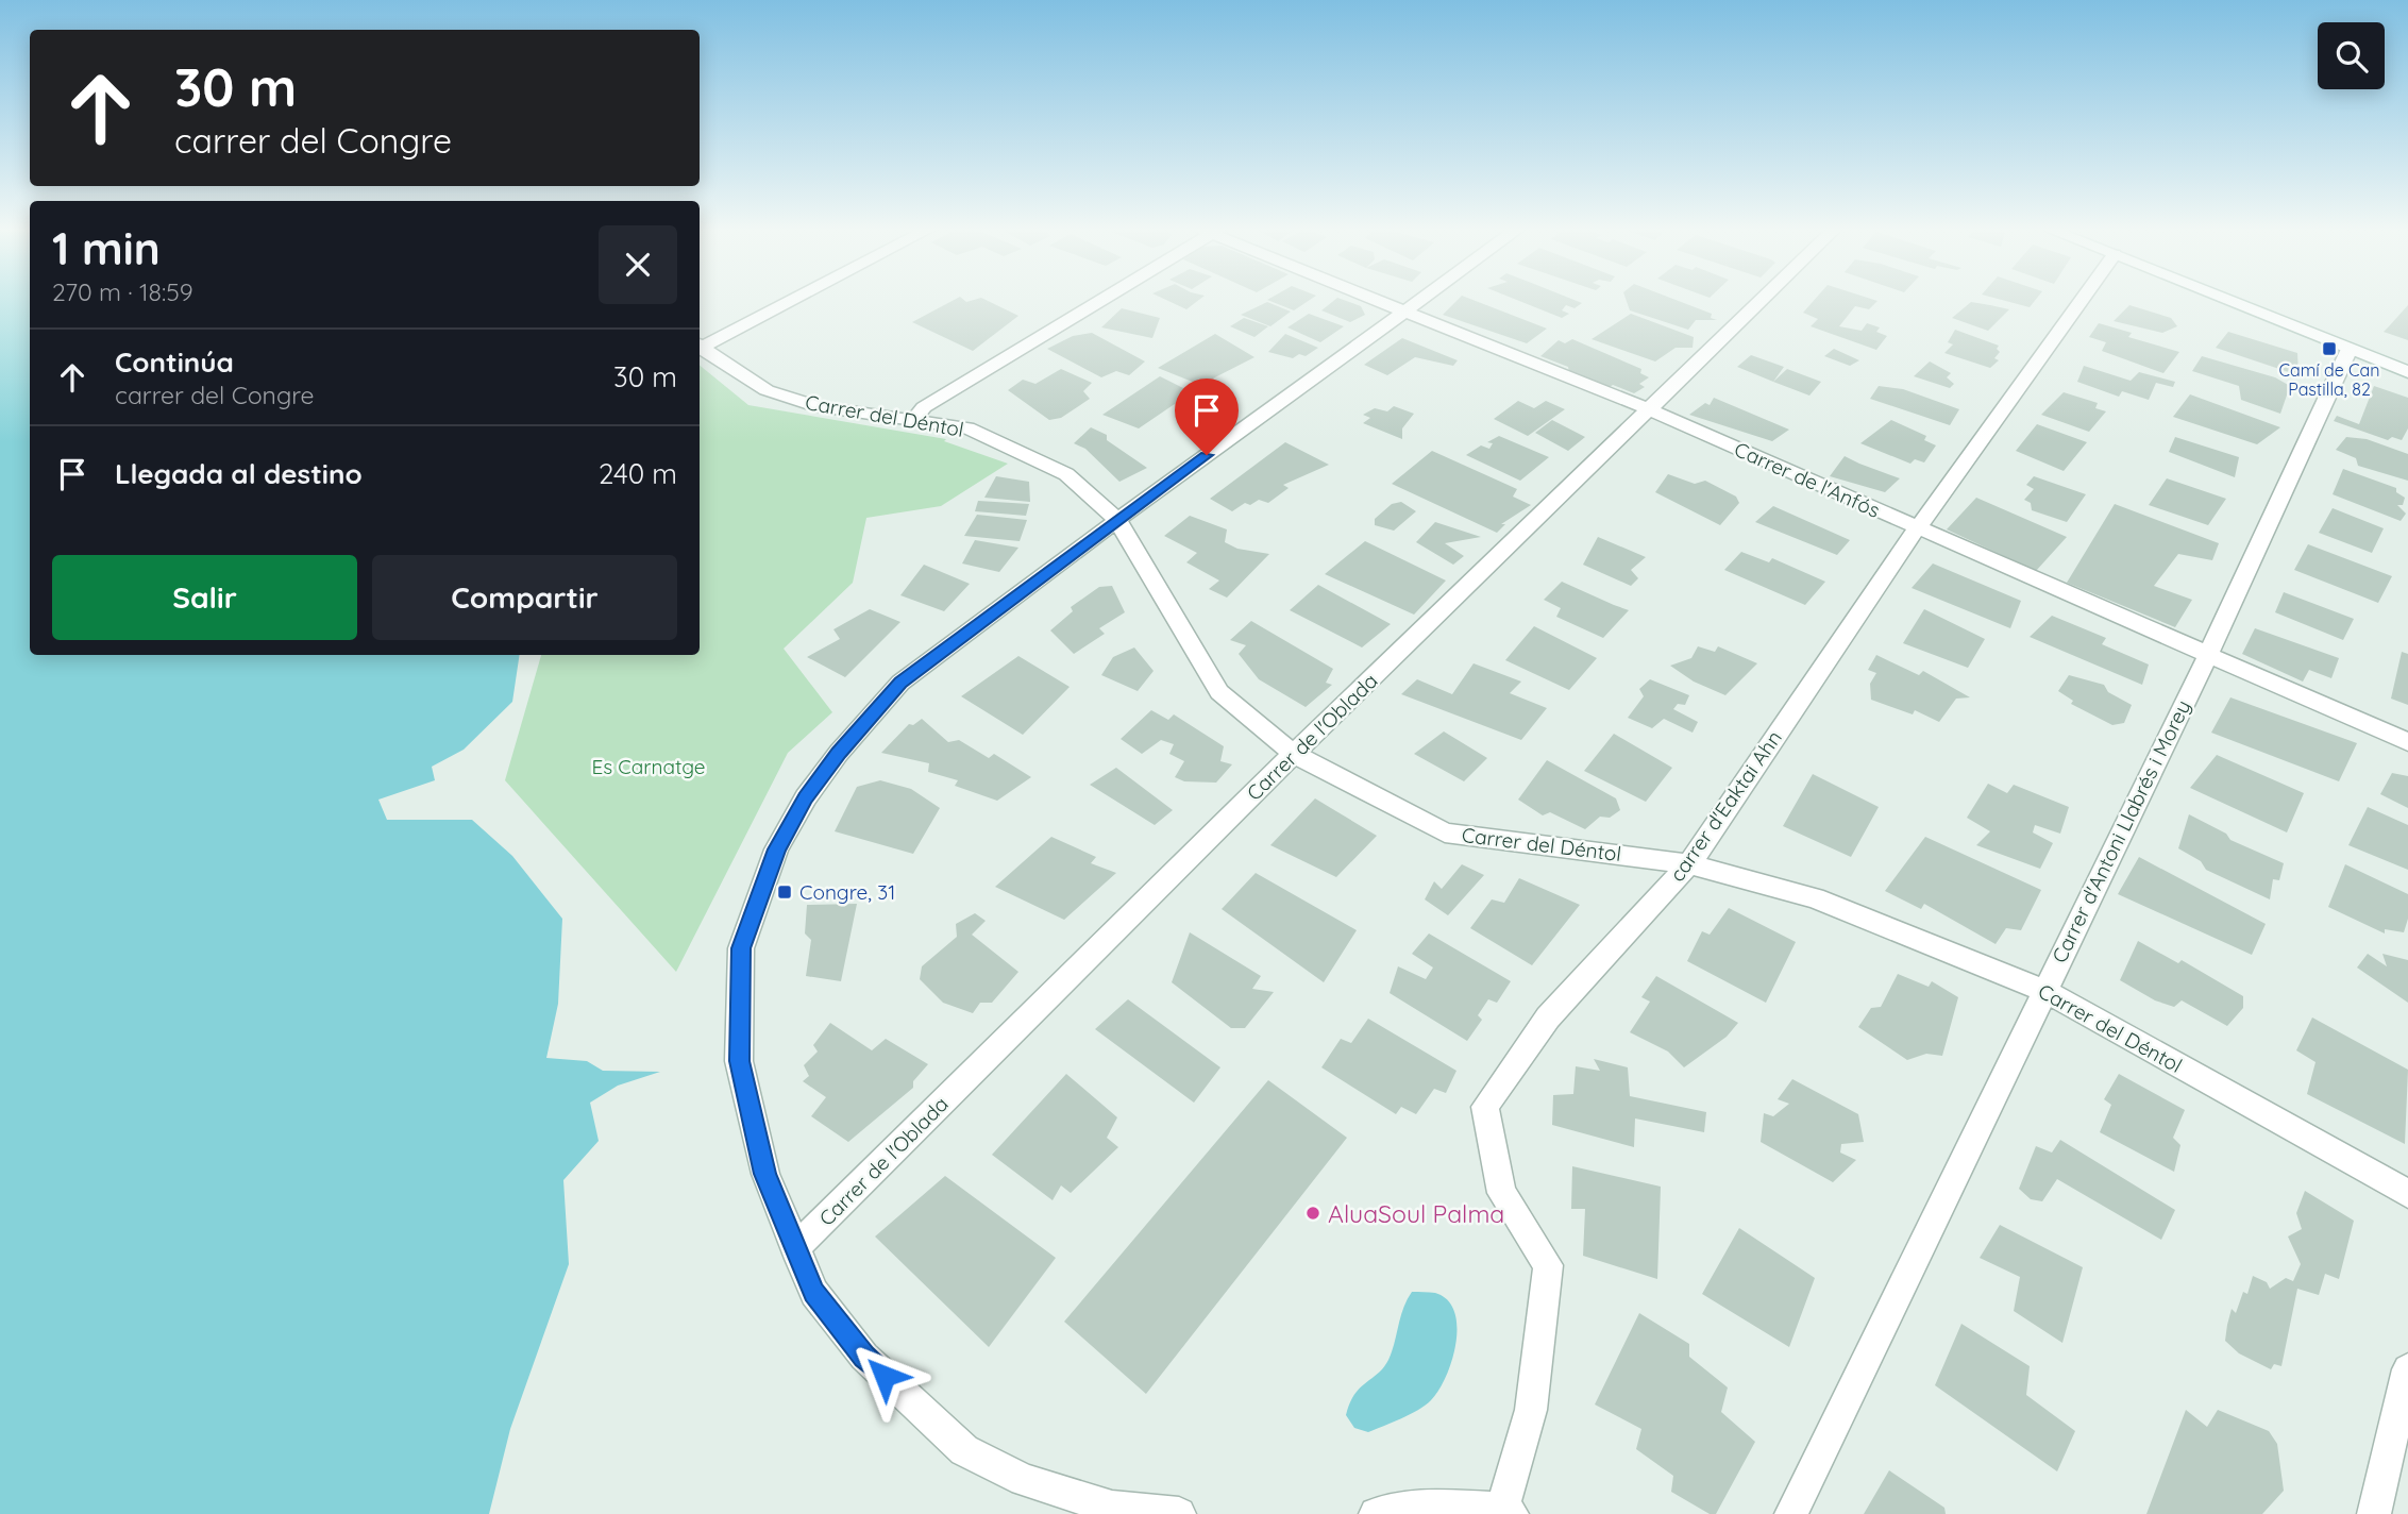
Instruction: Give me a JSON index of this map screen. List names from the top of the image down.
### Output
{
  "streets": {
    "street": [
      "Carrer del Déntol",
      "Carrer de l'Anfós",
      "Carrer de l'Oblada",
      "carrer d'Eaktai Ahn",
      "Carrer d'Antoni Llabrés i Morey"
    ]
  },
  "crossings": [
    ["Carrer del Déntol", "Carrer de l'Oblada"],
    ["Carrer del Déntol", "carrer d'Eaktai Ahn"],
    ["Carrer del Déntol", "Carrer d'Antoni Llabrés i Morey"],
    ["Carrer de l'Anfós", "Carrer de l'Oblada"],
    ["Carrer de l'Anfós", "carrer d'Eaktai Ahn"],
    ["Carrer de l'Anfós", "Carrer d'Antoni Llabrés i Morey"]
  ],
  "parks": ["Es Carnatge"],
  "places": {
    "transit": ["Camí de Can Pastilla, 82", "Congre, 31"],
    "other": ["AluaSoul Palma"]
  },
  "page": {
    "turn": ["30 m", "carrer del Congre"],
    "heading": ["1 min", "270 m · 18:59"],
    "list": [
      {
        "name": "Continúa",
        "note": "carrer del Congre",
        "value": "30 m"
      },
      {
        "name": "Llegada al destino",
        "value": "240 m"
      }
    ],
    "buttons": ["Salir", "Compartir"]
  }
}
